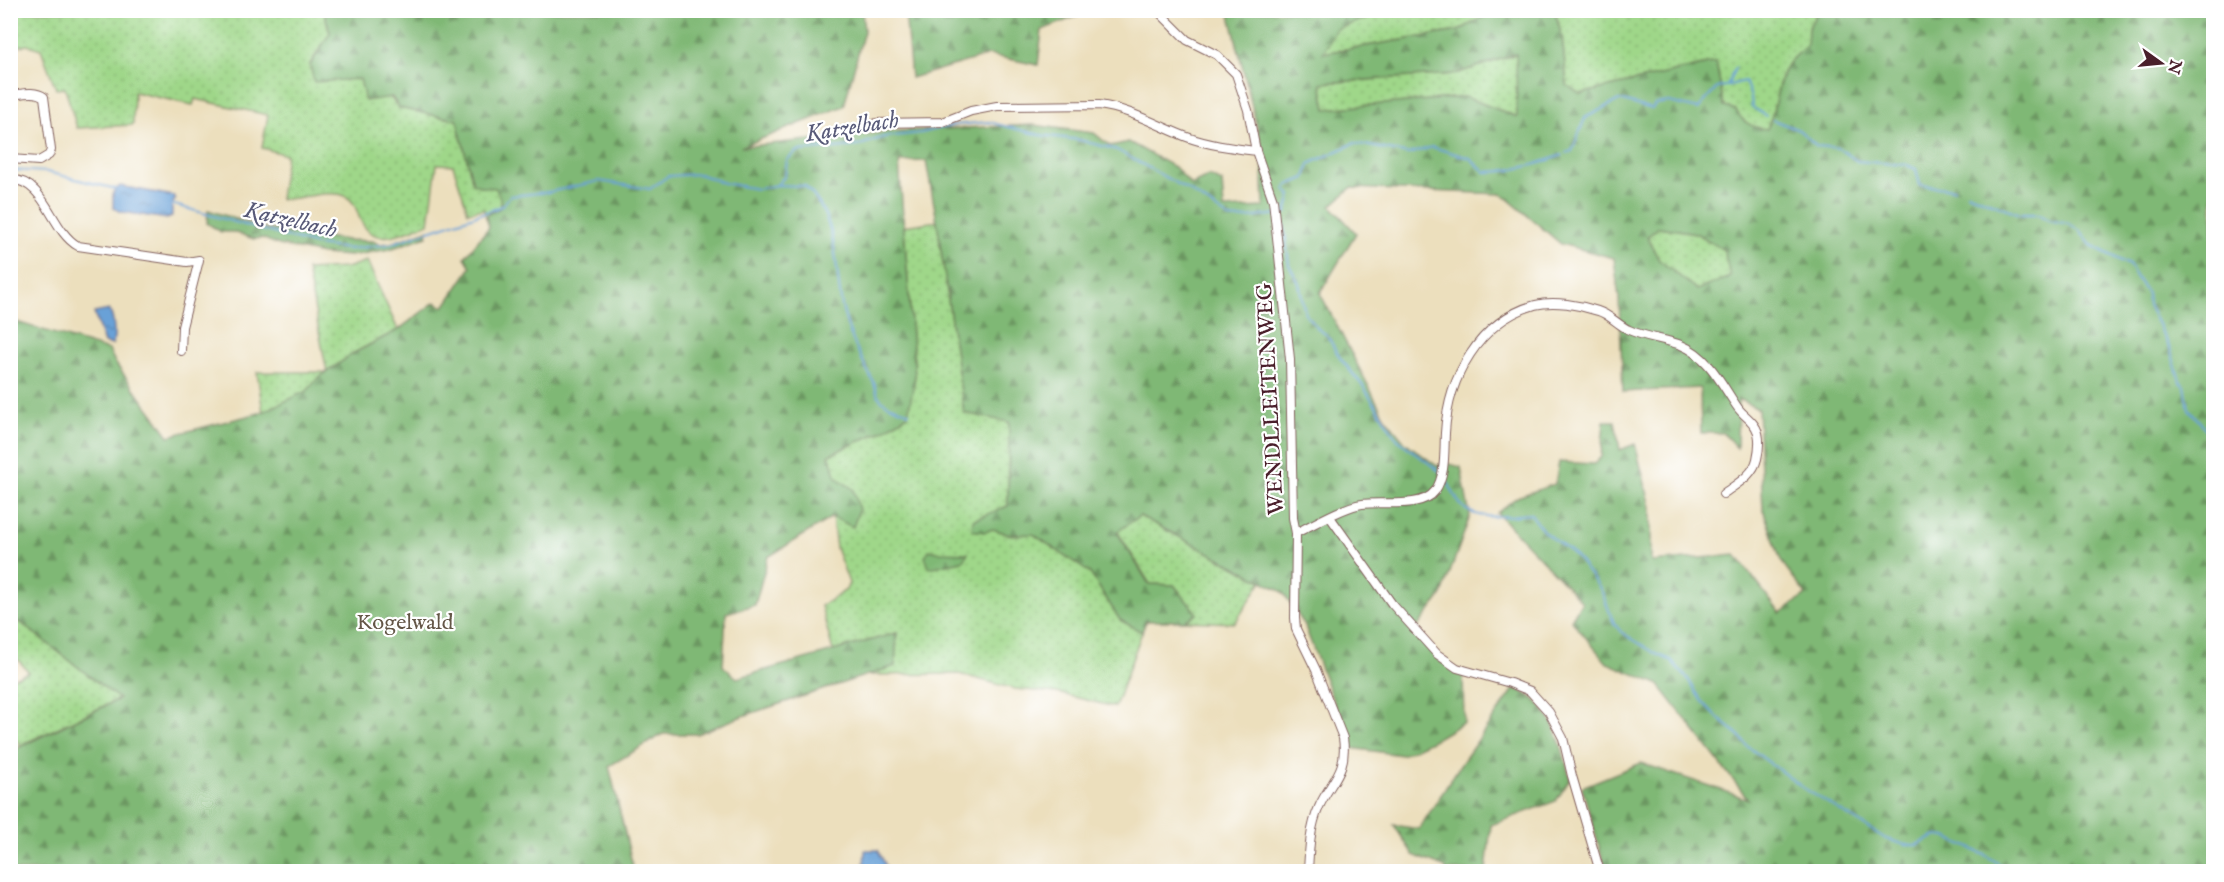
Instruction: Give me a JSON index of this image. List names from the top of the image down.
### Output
{
  "streets": {
    "street": ["WENDLLEITENWEG"]
  },
  "water": ["Katzelbach"],
  "parks": ["Kogelwald"],
  "north": "right"
}
